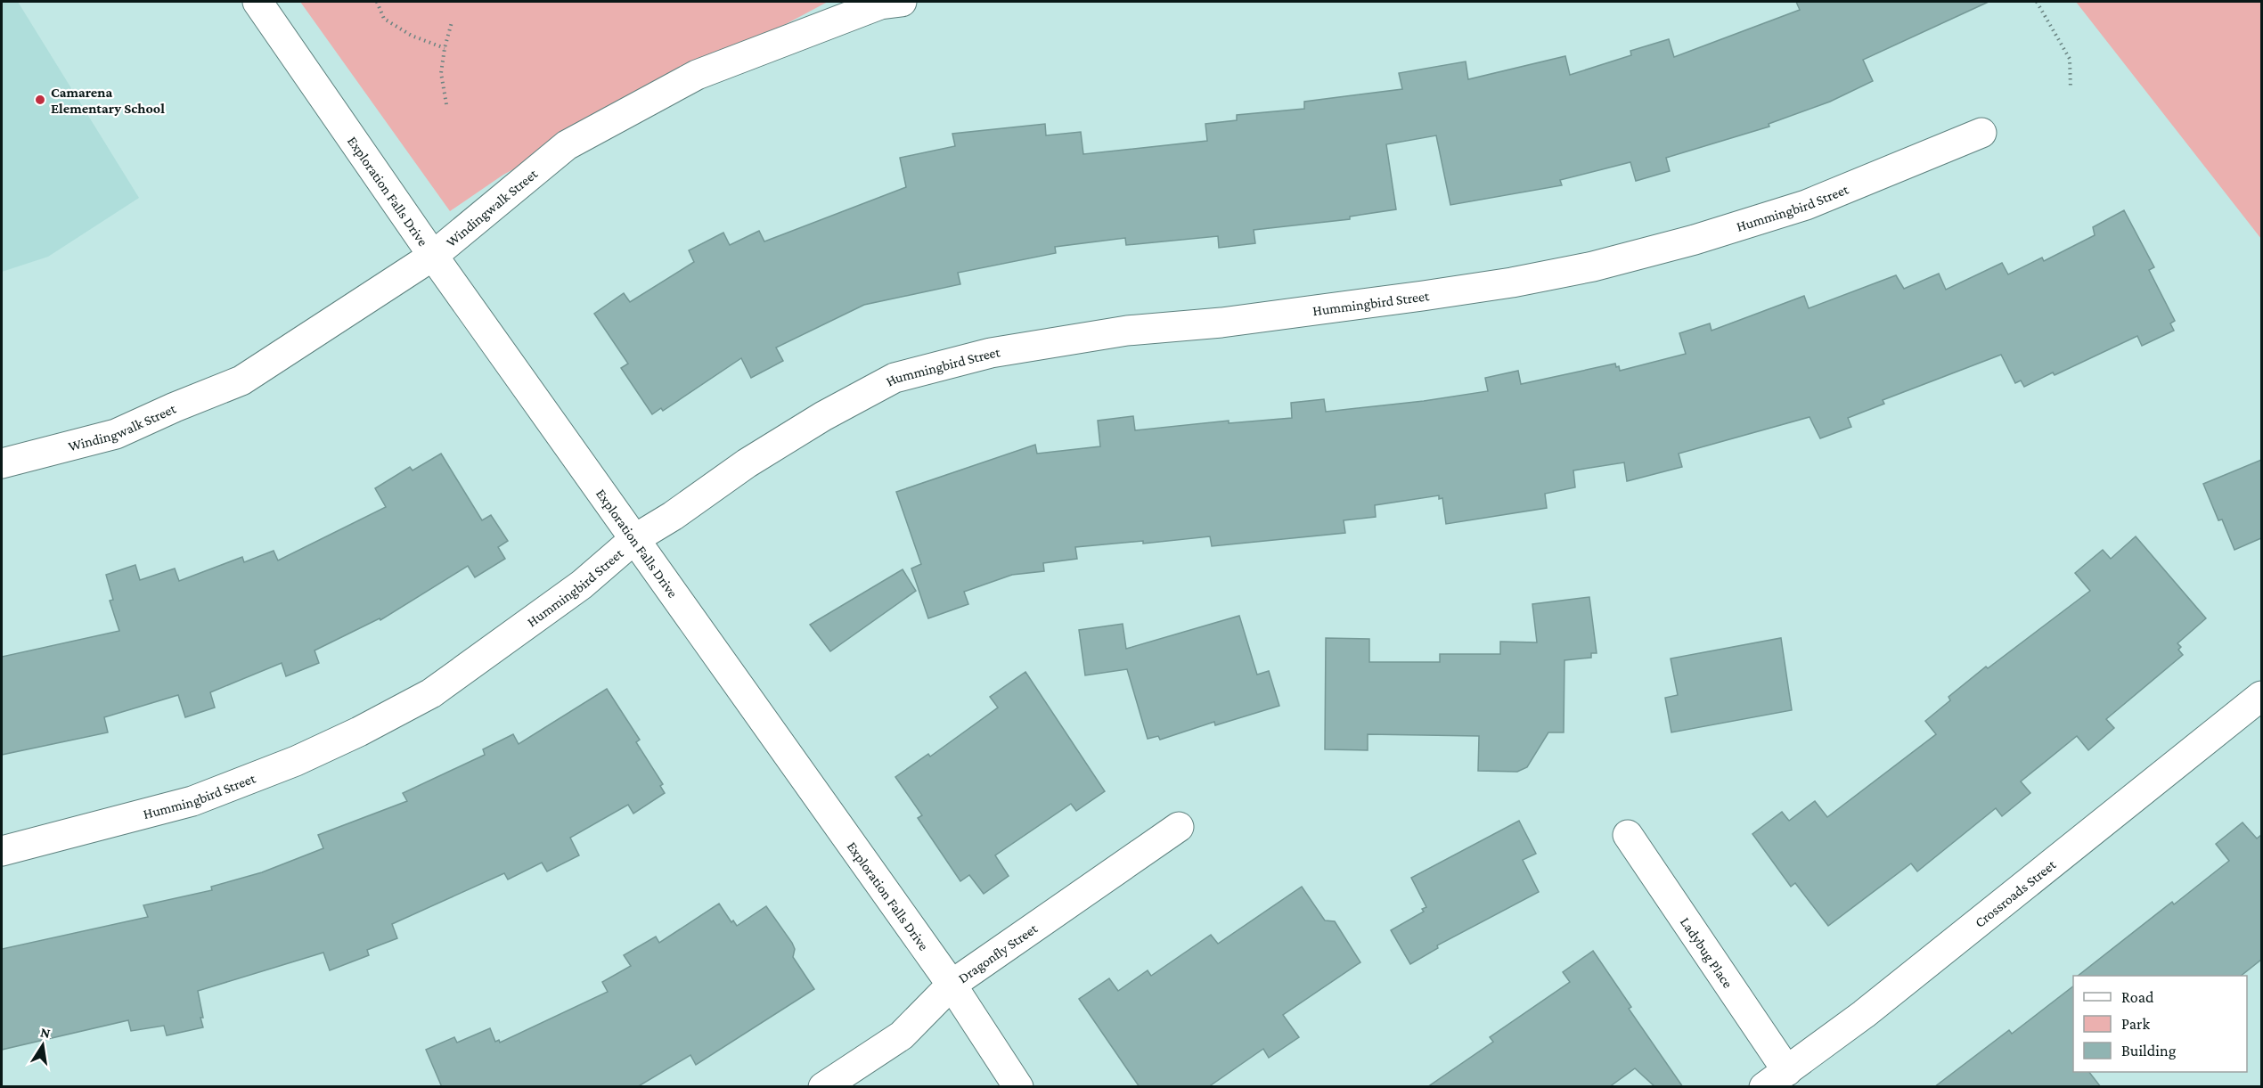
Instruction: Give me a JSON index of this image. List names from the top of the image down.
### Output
{
  "streets": {
    "street": [
      "Exploration Falls Drive",
      "Hummingbird Street",
      "Windingwalk Street",
      "Crossroads Street",
      "Dragonfly Street",
      "Ladybug Place"
    ]
  },
  "crossings": [
    ["Exploration Falls Drive", "Hummingbird Street"],
    ["Exploration Falls Drive", "Windingwalk Street"],
    ["Exploration Falls Drive", "Dragonfly Street"],
    ["Crossroads Street", "Ladybug Place"]
  ],
  "places": ["Camarena Elementary School"],
  "legend": ["Road", "Park", "Building"],
  "north": "top"
}
